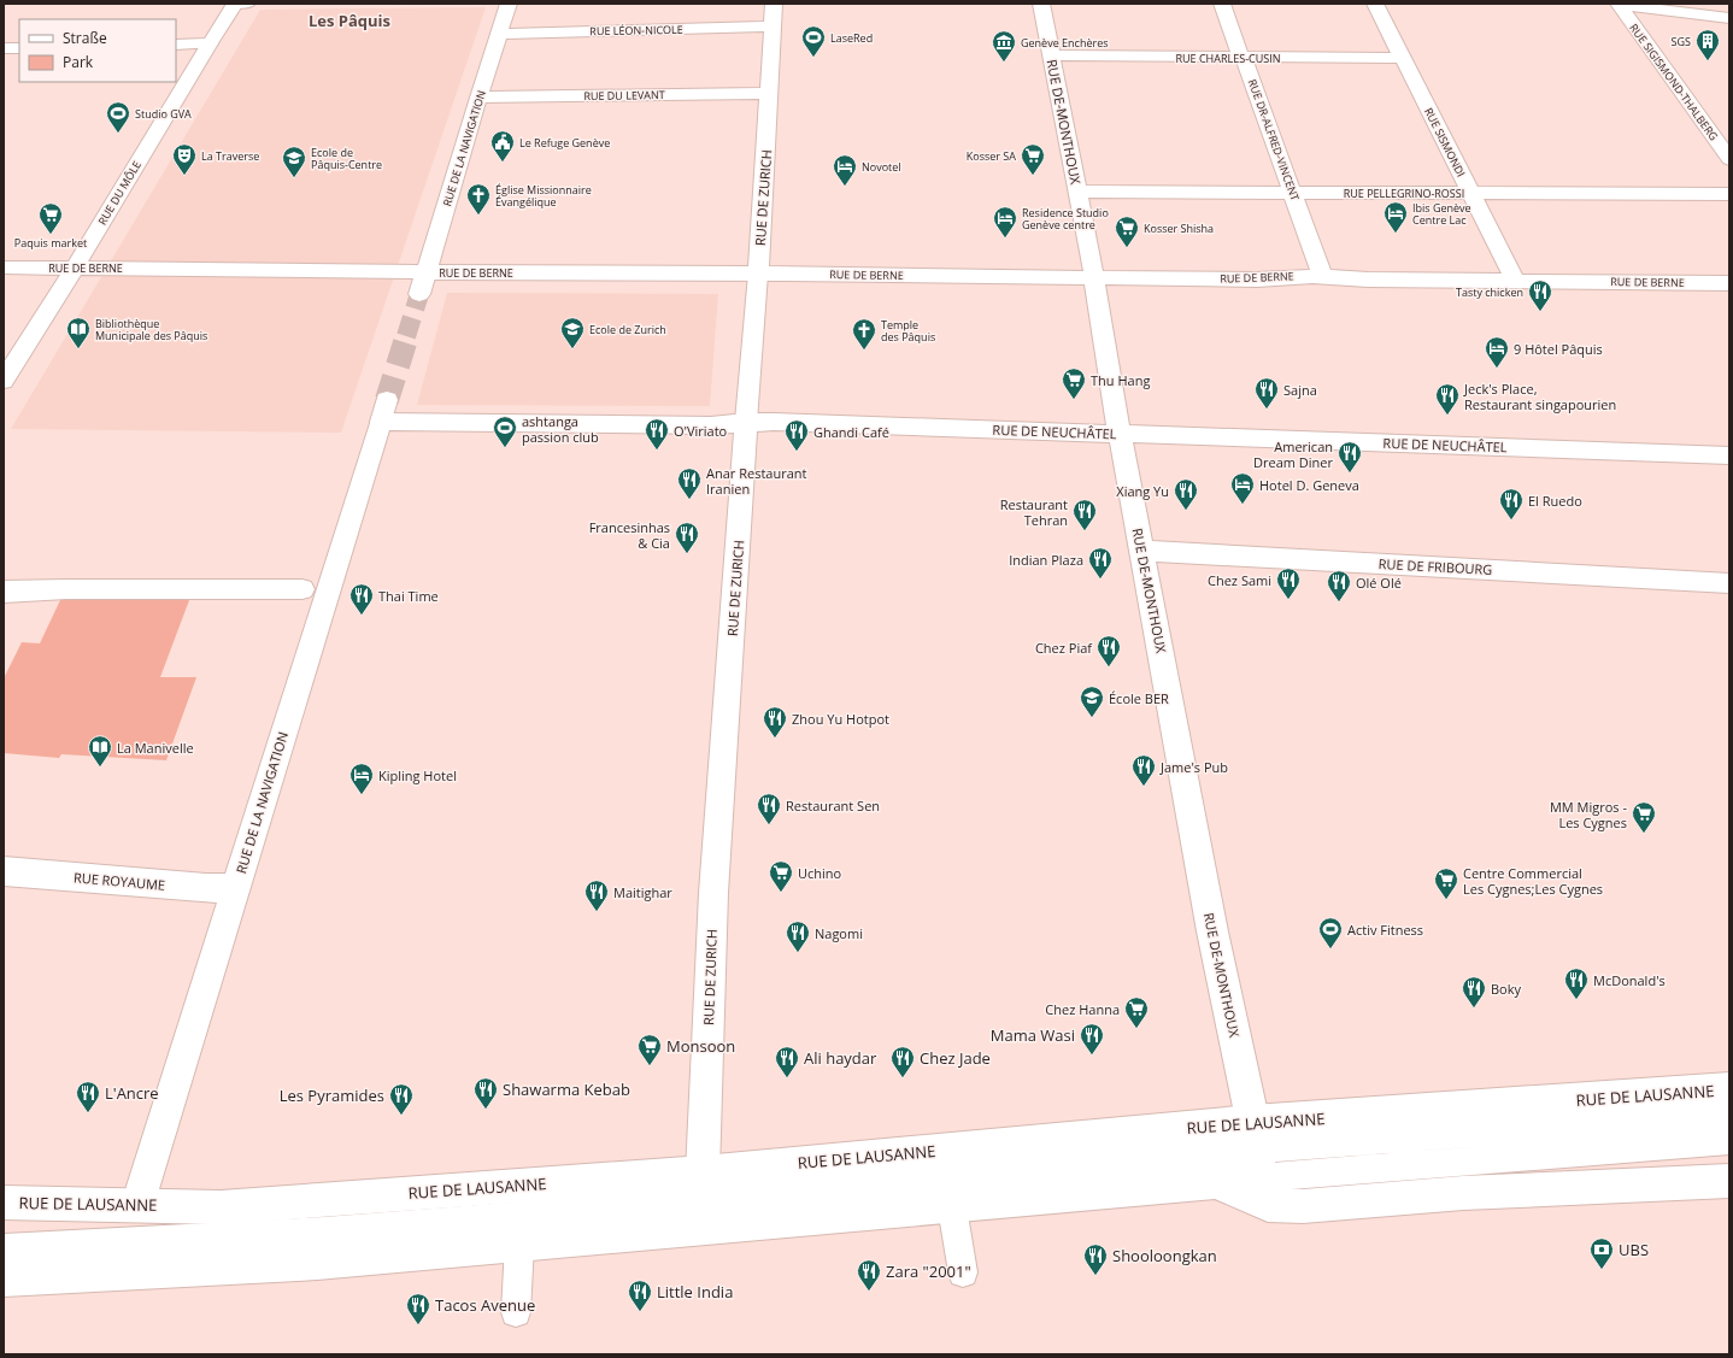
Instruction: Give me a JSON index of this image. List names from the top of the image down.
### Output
{
  "streets": {
    "street": [
      "RUE LÉON-NICOLE",
      "RUE CHARLES-CUSIN",
      "RUE SIGISMOND-THALBERG",
      "RUE DU LEVANT",
      "RUE DE-MONTHOUX",
      "RUE DR-ALFRED-VINCENT",
      "RUE SISMONDI",
      "RUE DE LA NAVIGATION",
      "RUE DU MÔLE",
      "RUE PELLEGRINO-ROSSI",
      "RUE DE ZURICH",
      "RUE DE BERNE",
      "RUE DE NEUCHÂTEL",
      "RUE DE FRIBOURG",
      "RUE ROYAUME",
      "RUE DE LAUSANNE"
    ]
  },
  "crossings": [
    ["RUE LÉON-NICOLE", "RUE DE LA NAVIGATION"],
    ["RUE LÉON-NICOLE", "RUE DE ZURICH"],
    ["RUE CHARLES-CUSIN", "RUE DE-MONTHOUX"],
    ["RUE CHARLES-CUSIN", "RUE DR-ALFRED-VINCENT"],
    ["RUE CHARLES-CUSIN", "RUE SISMONDI"],
    ["RUE DU LEVANT", "RUE DE LA NAVIGATION"],
    ["RUE DU LEVANT", "RUE DE ZURICH"],
    ["RUE DE-MONTHOUX", "RUE PELLEGRINO-ROSSI"],
    ["RUE DE-MONTHOUX", "RUE DE BERNE"],
    ["RUE DE-MONTHOUX", "RUE DE NEUCHÂTEL"],
    ["RUE DE-MONTHOUX", "RUE DE FRIBOURG"],
    ["RUE DE-MONTHOUX", "RUE DE LAUSANNE"],
    ["RUE DR-ALFRED-VINCENT", "RUE PELLEGRINO-ROSSI"],
    ["RUE DR-ALFRED-VINCENT", "RUE DE BERNE"],
    ["RUE SISMONDI", "RUE PELLEGRINO-ROSSI"],
    ["RUE SISMONDI", "RUE DE BERNE"],
    ["RUE DE LA NAVIGATION", "RUE DE BERNE"],
    ["RUE DE LA NAVIGATION", "RUE DE NEUCHÂTEL"],
    ["RUE DE LA NAVIGATION", "RUE ROYAUME"],
    ["RUE DE LA NAVIGATION", "RUE DE LAUSANNE"],
    ["RUE DU MÔLE", "RUE DE BERNE"],
    ["RUE DE ZURICH", "RUE DE BERNE"],
    ["RUE DE ZURICH", "RUE DE NEUCHÂTEL"],
    ["RUE DE ZURICH", "RUE DE LAUSANNE"]
  ],
  "districts": ["Les Pâquis"],
  "places": {
    "sports": [
      "LaseRed",
      "Studio GVA",
      "ashtanga passion club",
      "Activ Fitness"
    ],
    "building": ["SGS"],
    "museum": ["Genève Enchères"],
    "public building": ["Le Refuge Genève"],
    "theatre": ["La Traverse"],
    "supermarket": [
      "Kosser SA",
      "Paquis market",
      "Kosser Shisha",
      "Thu Hang",
      "MM Migros - Les Cygnes",
      "Uchino",
      "Centre Commercial Les Cygnes;Les Cygnes",
      "Chez Hanna",
      "Monsoon"
    ],
    "school or university": ["Ecole de Pâquis-Centre", "Ecole de Zurich", "École BER"],
    "hotel": [
      "Novotel",
      "Ibis Genève Centre Lac",
      "Residence Studio Genève centre",
      "9 Hôtel Pâquis",
      "Hotel D. Geneva",
      "Kipling Hotel"
    ],
    "church": ["Église Missionnaire Évangélique", "Temple des Pâquis"],
    "restaurant": [
      "Tasty chicken",
      "Sajna",
      "Jeck's Place, Restaurant singapourien",
      "O'Viriato",
      "Ghandi Café",
      "American Dream Diner",
      "Anar Restaurant Iranien",
      "Xiang Yu",
      "El Ruedo",
      "Restaurant Tehran",
      "Francesinhas & Cia",
      "Indian Plaza",
      "Chez Sami",
      "Olé Olé",
      "Thai Time",
      "Chez Piaf",
      "Zhou Yu Hotpot",
      "Jame's Pub",
      "Restaurant Sen",
      "Maitighar",
      "Nagomi",
      "McDonald's",
      "Boky",
      "Mama Wasi",
      "Ali haydar",
      "Chez Jade",
      "Shawarma Kebab",
      "L'Ancre",
      "Les Pyramides",
      "Shooloongkan",
      "Zara \"2001\"",
      "Little India",
      "Tacos Avenue"
    ],
    "library": ["Bibliothèque Municipale des Pâquis", "La Manivelle"],
    "bank": ["UBS"]
  },
  "legend": ["Straße", "Park"]
}
